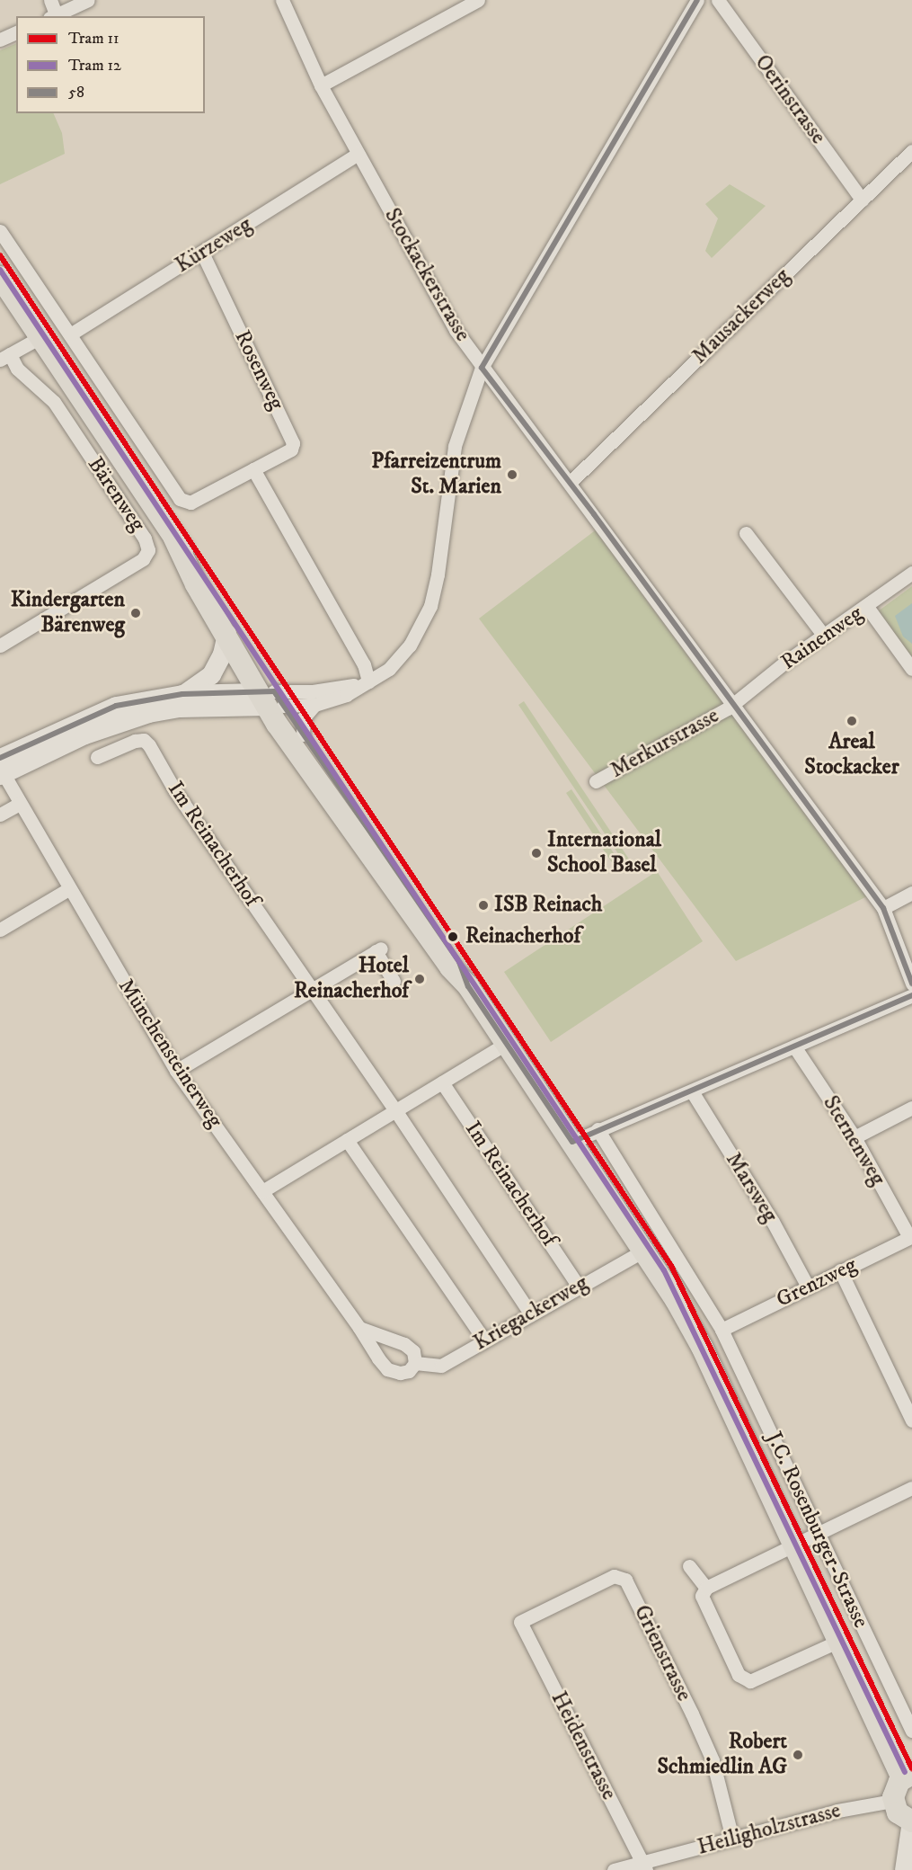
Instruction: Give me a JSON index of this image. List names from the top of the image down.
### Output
{
  "streets": {
    "street": [
      "Oerinstrasse",
      "Kürzeweg",
      "Stockackerstrasse",
      "Mausackerweg",
      "Rosenweg",
      "Bärenweg",
      "Rainenweg",
      "Merkurstrasse",
      "Im Reinacherhof",
      "Münchensteinerweg",
      "Sternenweg",
      "Marsweg",
      "Grenzweg",
      "Kriegackerweg",
      "J.C. Rosenburger-Strasse",
      "Grienstrasse",
      "Heidenstrasse",
      "Heiligholzstrasse"
    ]
  },
  "crossings": [
    ["Oerinstrasse", "Mausackerweg"],
    ["Kürzeweg", "Stockackerstrasse"],
    ["Kürzeweg", "Rosenweg"],
    ["Stockackerstrasse", "Mausackerweg"],
    ["Stockackerstrasse", "Rainenweg"],
    ["Stockackerstrasse", "Merkurstrasse"],
    ["Rainenweg", "Merkurstrasse"],
    ["Im Reinacherhof", "Kriegackerweg"],
    ["Münchensteinerweg", "Kriegackerweg"],
    ["Sternenweg", "Grenzweg"],
    ["Marsweg", "Grenzweg"],
    ["Grenzweg", "J.C. Rosenburger-Strasse"],
    ["Grienstrasse", "Heidenstrasse"],
    ["Grienstrasse", "Heiligholzstrasse"],
    ["Heidenstrasse", "Heiligholzstrasse"]
  ],
  "places": [
    "Pfarreizentrum St. Marien",
    "Kindergarten Bärenweg",
    "Areal Stockacker",
    "International School Basel",
    "ISB Reinach",
    "Reinacherhof",
    "Hotel Reinacherhof",
    "Robert Schmiedlin AG"
  ],
  "lines": ["transit line 58", "tram line 11", "tram line 12"],
  "legend": ["Tram 11", "Tram 12", "58"]
}
